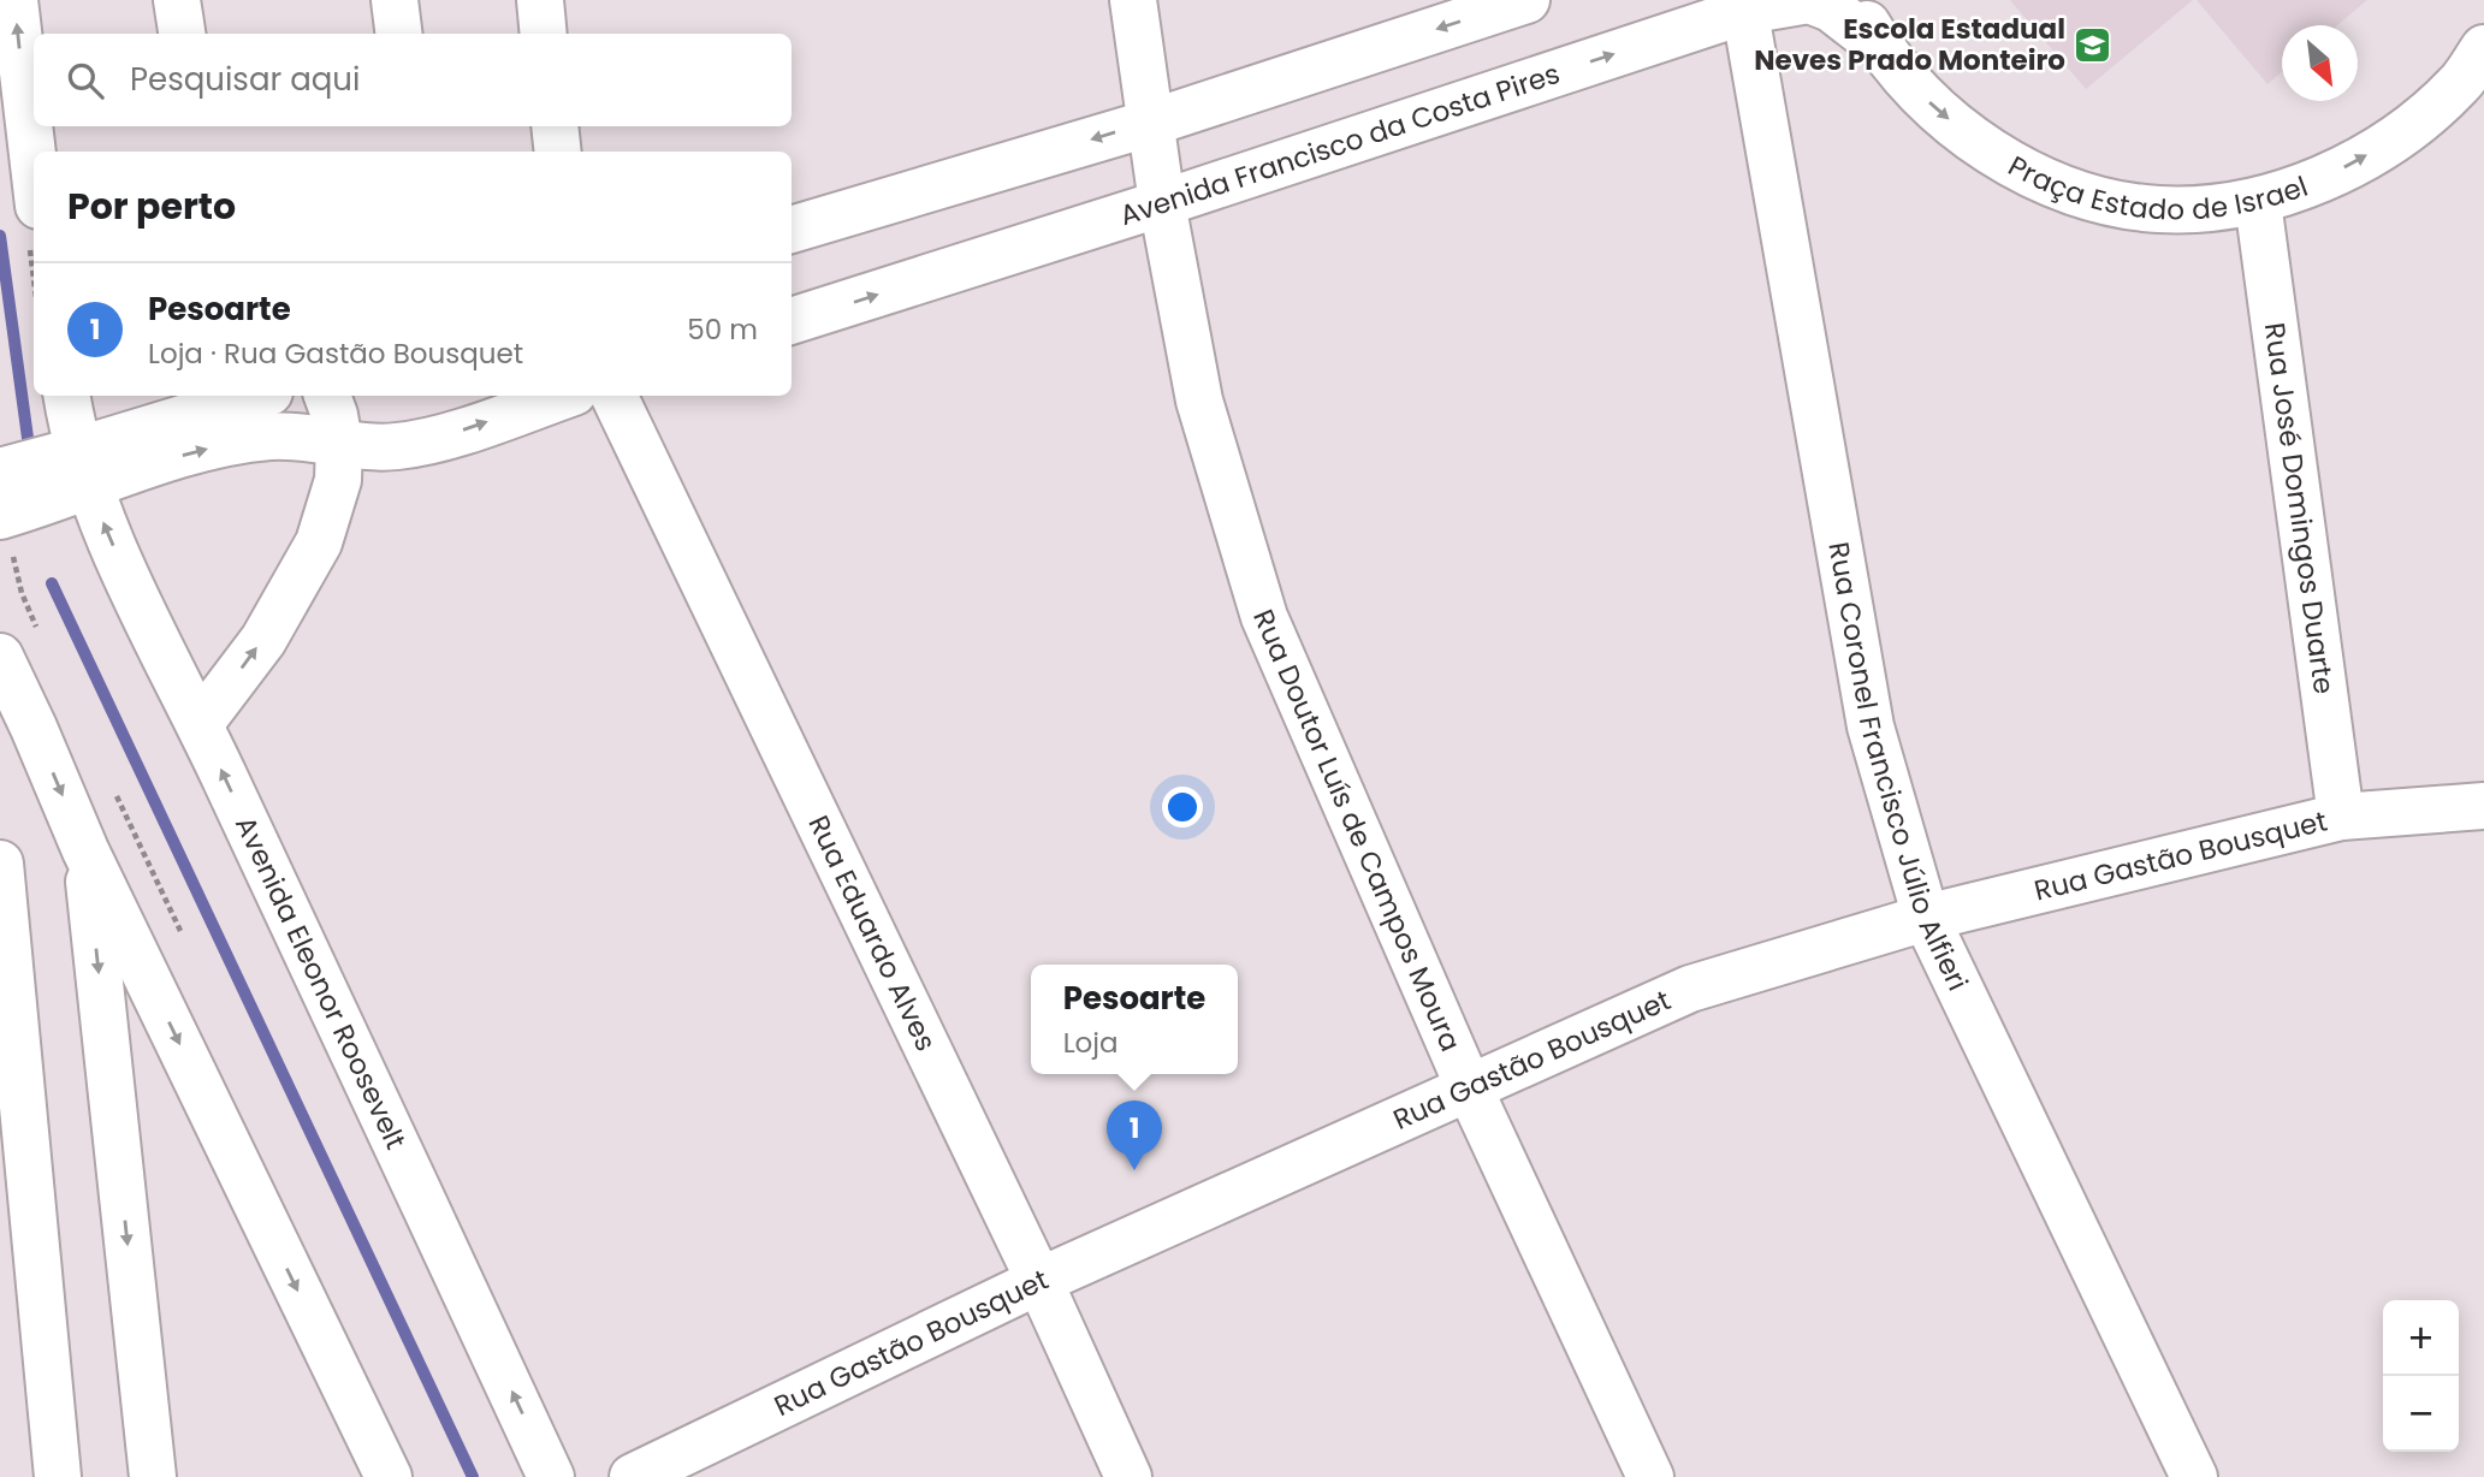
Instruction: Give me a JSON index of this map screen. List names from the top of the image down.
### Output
{
  "streets": {
    "street": [
      "Avenida Francisco da Costa Pires",
      "Praça Estado de Israel",
      "Rua José Domingos Duarte",
      "Rua Coronel Francisco Júlio Alfieri",
      "Rua Doutor Luís de Campos Moura",
      "Rua Gastão Bousquet",
      "Rua Eduardo Alves",
      "Avenida Eleonor Roosevelt"
    ]
  },
  "crossings": [
    ["Avenida Francisco da Costa Pires", "Praça Estado de Israel"],
    ["Avenida Francisco da Costa Pires", "Rua Coronel Francisco Júlio Alfieri"],
    ["Avenida Francisco da Costa Pires", "Rua Doutor Luís de Campos Moura"],
    ["Praça Estado de Israel", "Rua José Domingos Duarte"],
    ["Rua José Domingos Duarte", "Rua Gastão Bousquet"],
    ["Rua Coronel Francisco Júlio Alfieri", "Rua Gastão Bousquet"],
    ["Rua Doutor Luís de Campos Moura", "Rua Gastão Bousquet"],
    ["Rua Gastão Bousquet", "Rua Eduardo Alves"]
  ],
  "one_way": ["Praça Estado de Israel"],
  "places": {
    "school or university": ["Escola Estadual Neves Prado Monteiro"]
  },
  "north": "bottom right",
  "page": {
    "search": "Pesquisar aqui",
    "heading": "Por perto",
    "list": [
      {
        "mark": "1",
        "name": "Pesoarte",
        "note": "Loja · Rua Gastão Bousquet",
        "value": "50 m"
      }
    ],
    "popup": ["Pesoarte", "Loja"],
    "pins": "1",
    "map_buttons": ["+", "−"]
  }
}
